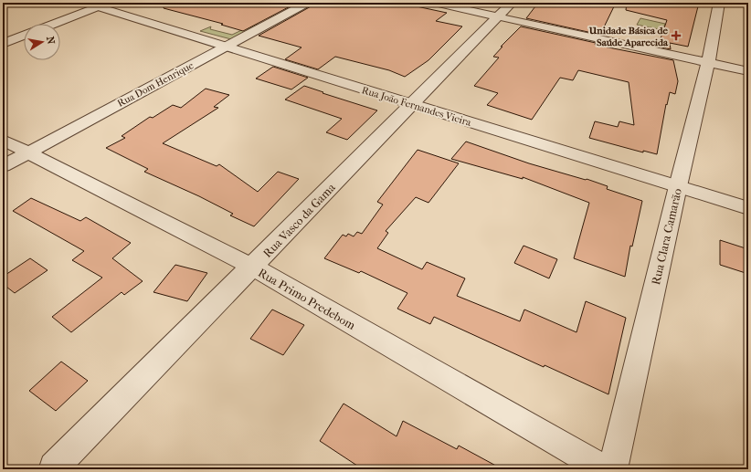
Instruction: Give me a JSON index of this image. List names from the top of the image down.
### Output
{
  "streets": {
    "street": [
      "Rua Dom Henrique",
      "Rua João Fernandes Vieira",
      "Rua Vasco da Gama",
      "Rua Clara Camarão",
      "Rua Primo Predebom"
    ]
  },
  "crossings": [
    ["Rua Dom Henrique", "Rua João Fernandes Vieira"],
    ["Rua Dom Henrique", "Rua Primo Predebom"],
    ["Rua João Fernandes Vieira", "Rua Vasco da Gama"],
    ["Rua João Fernandes Vieira", "Rua Clara Camarão"],
    ["Rua Vasco da Gama", "Rua Primo Predebom"]
  ],
  "places": {
    "health": ["Unidade Básica de Saúde Aparecida"]
  },
  "north": "right"
}
